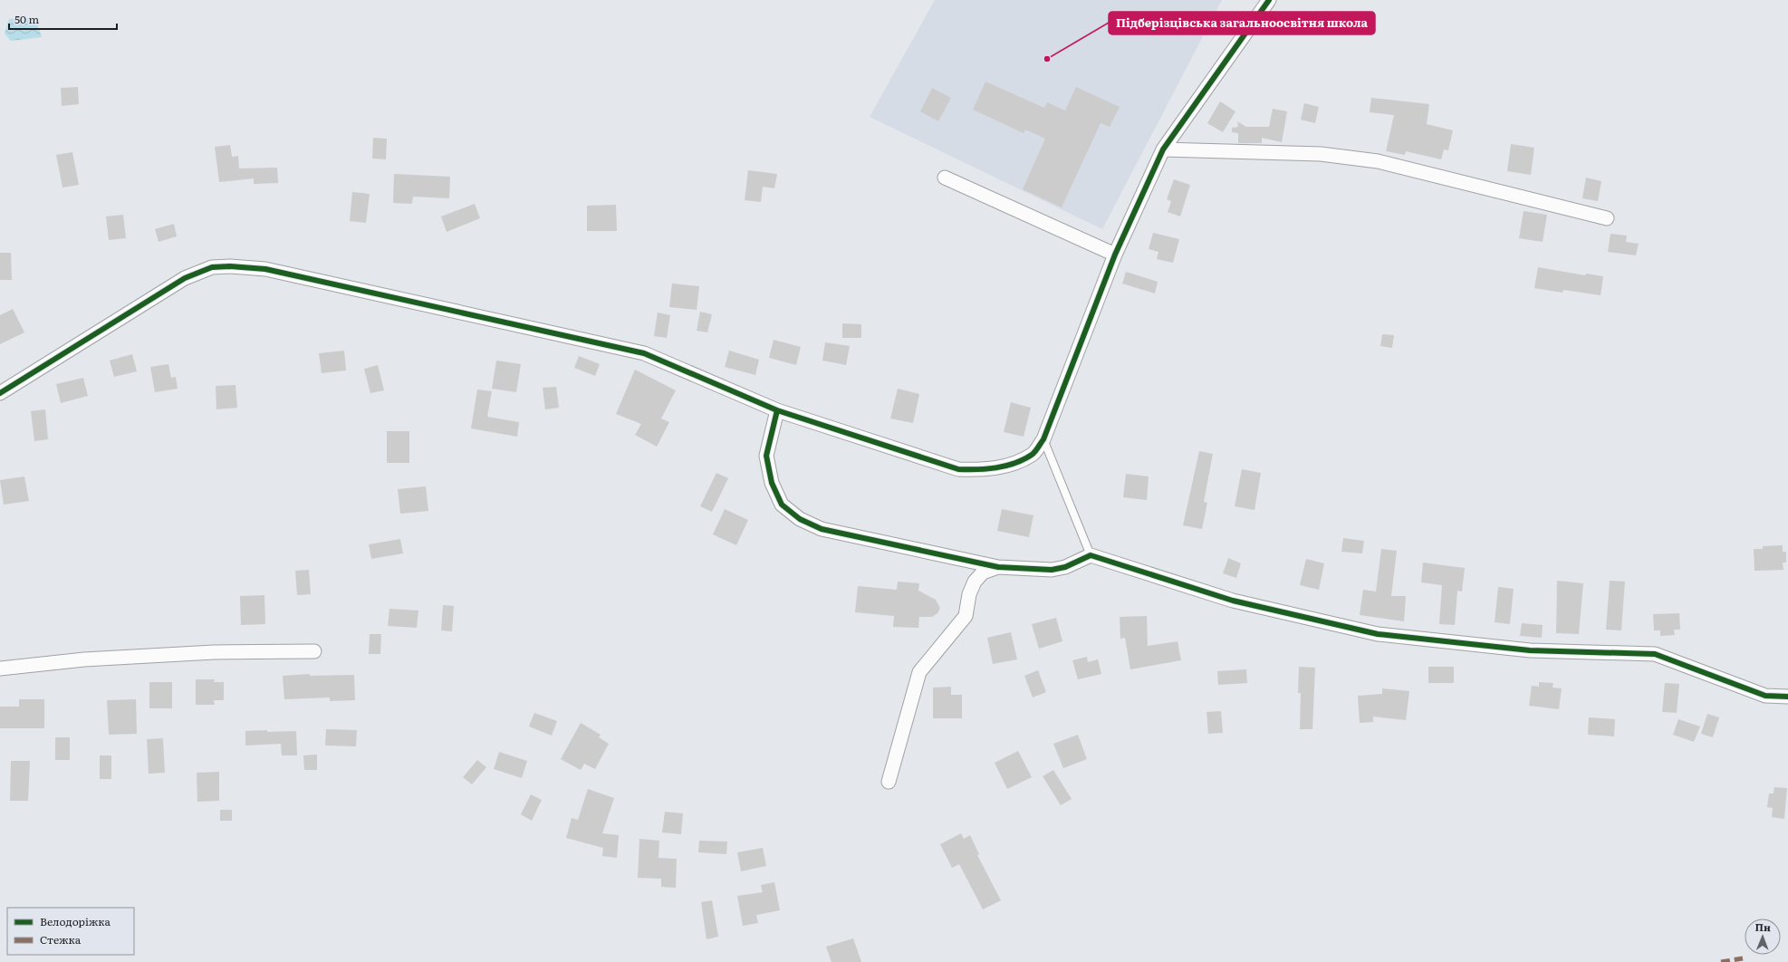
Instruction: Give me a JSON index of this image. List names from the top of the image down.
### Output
{
  "places": ["Підберізцівська загальноосвітня школа"],
  "legend": ["Велодоріжка", "Стежка"],
  "scale_bar": "50 m",
  "north": "top"
}
